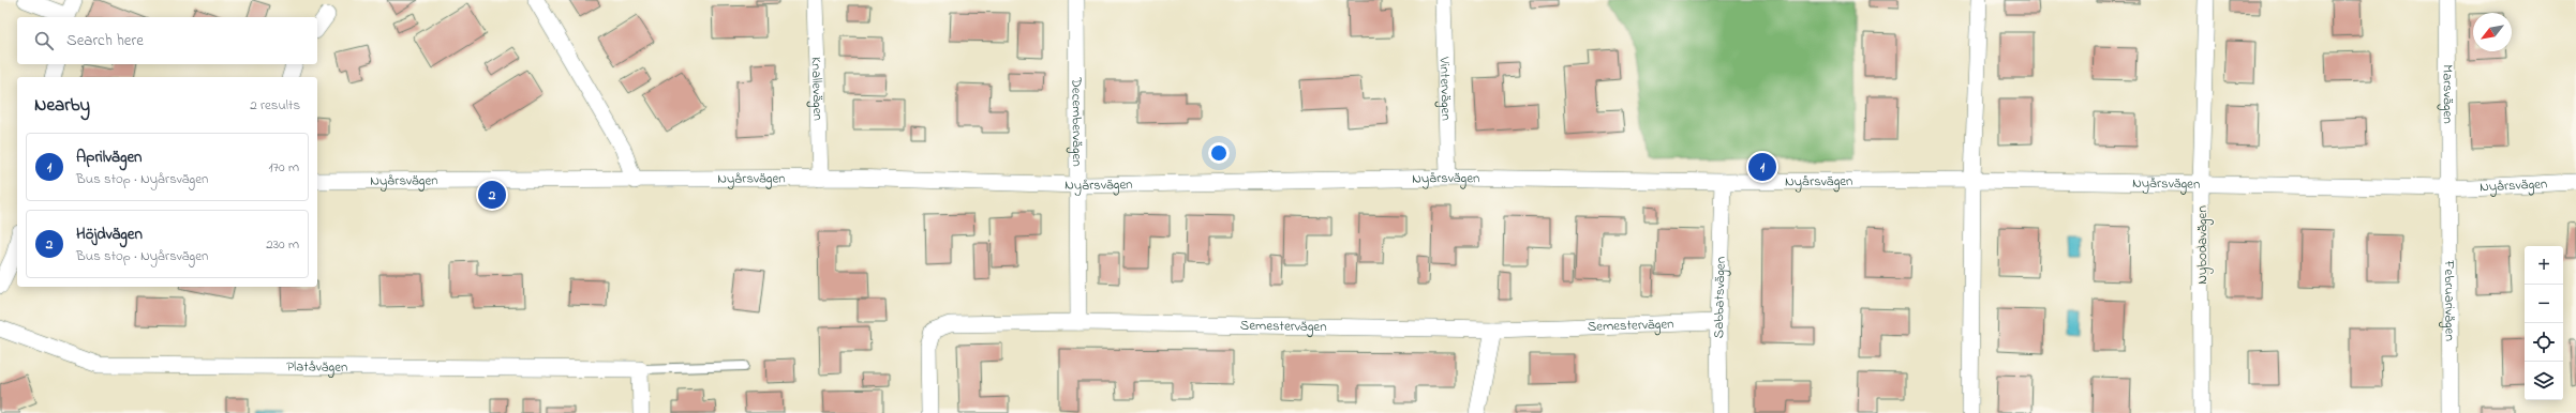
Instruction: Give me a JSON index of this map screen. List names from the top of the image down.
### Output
{
  "streets": {
    "street": [
      "Knallevägen",
      "Vintervägen",
      "Marsvägen",
      "Decembervägen",
      "Nyårsvägen",
      "Nybodavägen",
      "Sabbatsvägen",
      "Februarivägen",
      "Semestervägen",
      "Platåvägen"
    ]
  },
  "crossings": [
    ["Knallevägen", "Nyårsvägen"],
    ["Vintervägen", "Nyårsvägen"],
    ["Marsvägen", "Nyårsvägen"],
    ["Marsvägen", "Februarivägen"],
    ["Decembervägen", "Nyårsvägen"],
    ["Decembervägen", "Semestervägen"],
    ["Nyårsvägen", "Nybodavägen"],
    ["Nyårsvägen", "Sabbatsvägen"],
    ["Nyårsvägen", "Februarivägen"],
    ["Sabbatsvägen", "Semestervägen"]
  ],
  "north": "bottom left",
  "page": {
    "search": "Search here",
    "heading": ["Nearby", "2 results"],
    "list": [
      {
        "mark": "1",
        "name": "Aprilvägen",
        "note": "Bus stop · Nyårsvägen",
        "value": "170 m"
      },
      {
        "mark": "2",
        "name": "Höjdvägen",
        "note": "Bus stop · Nyårsvägen",
        "value": "230 m"
      }
    ],
    "pins": ["1", "2"],
    "map_buttons": ["+", "−"]
  }
}
